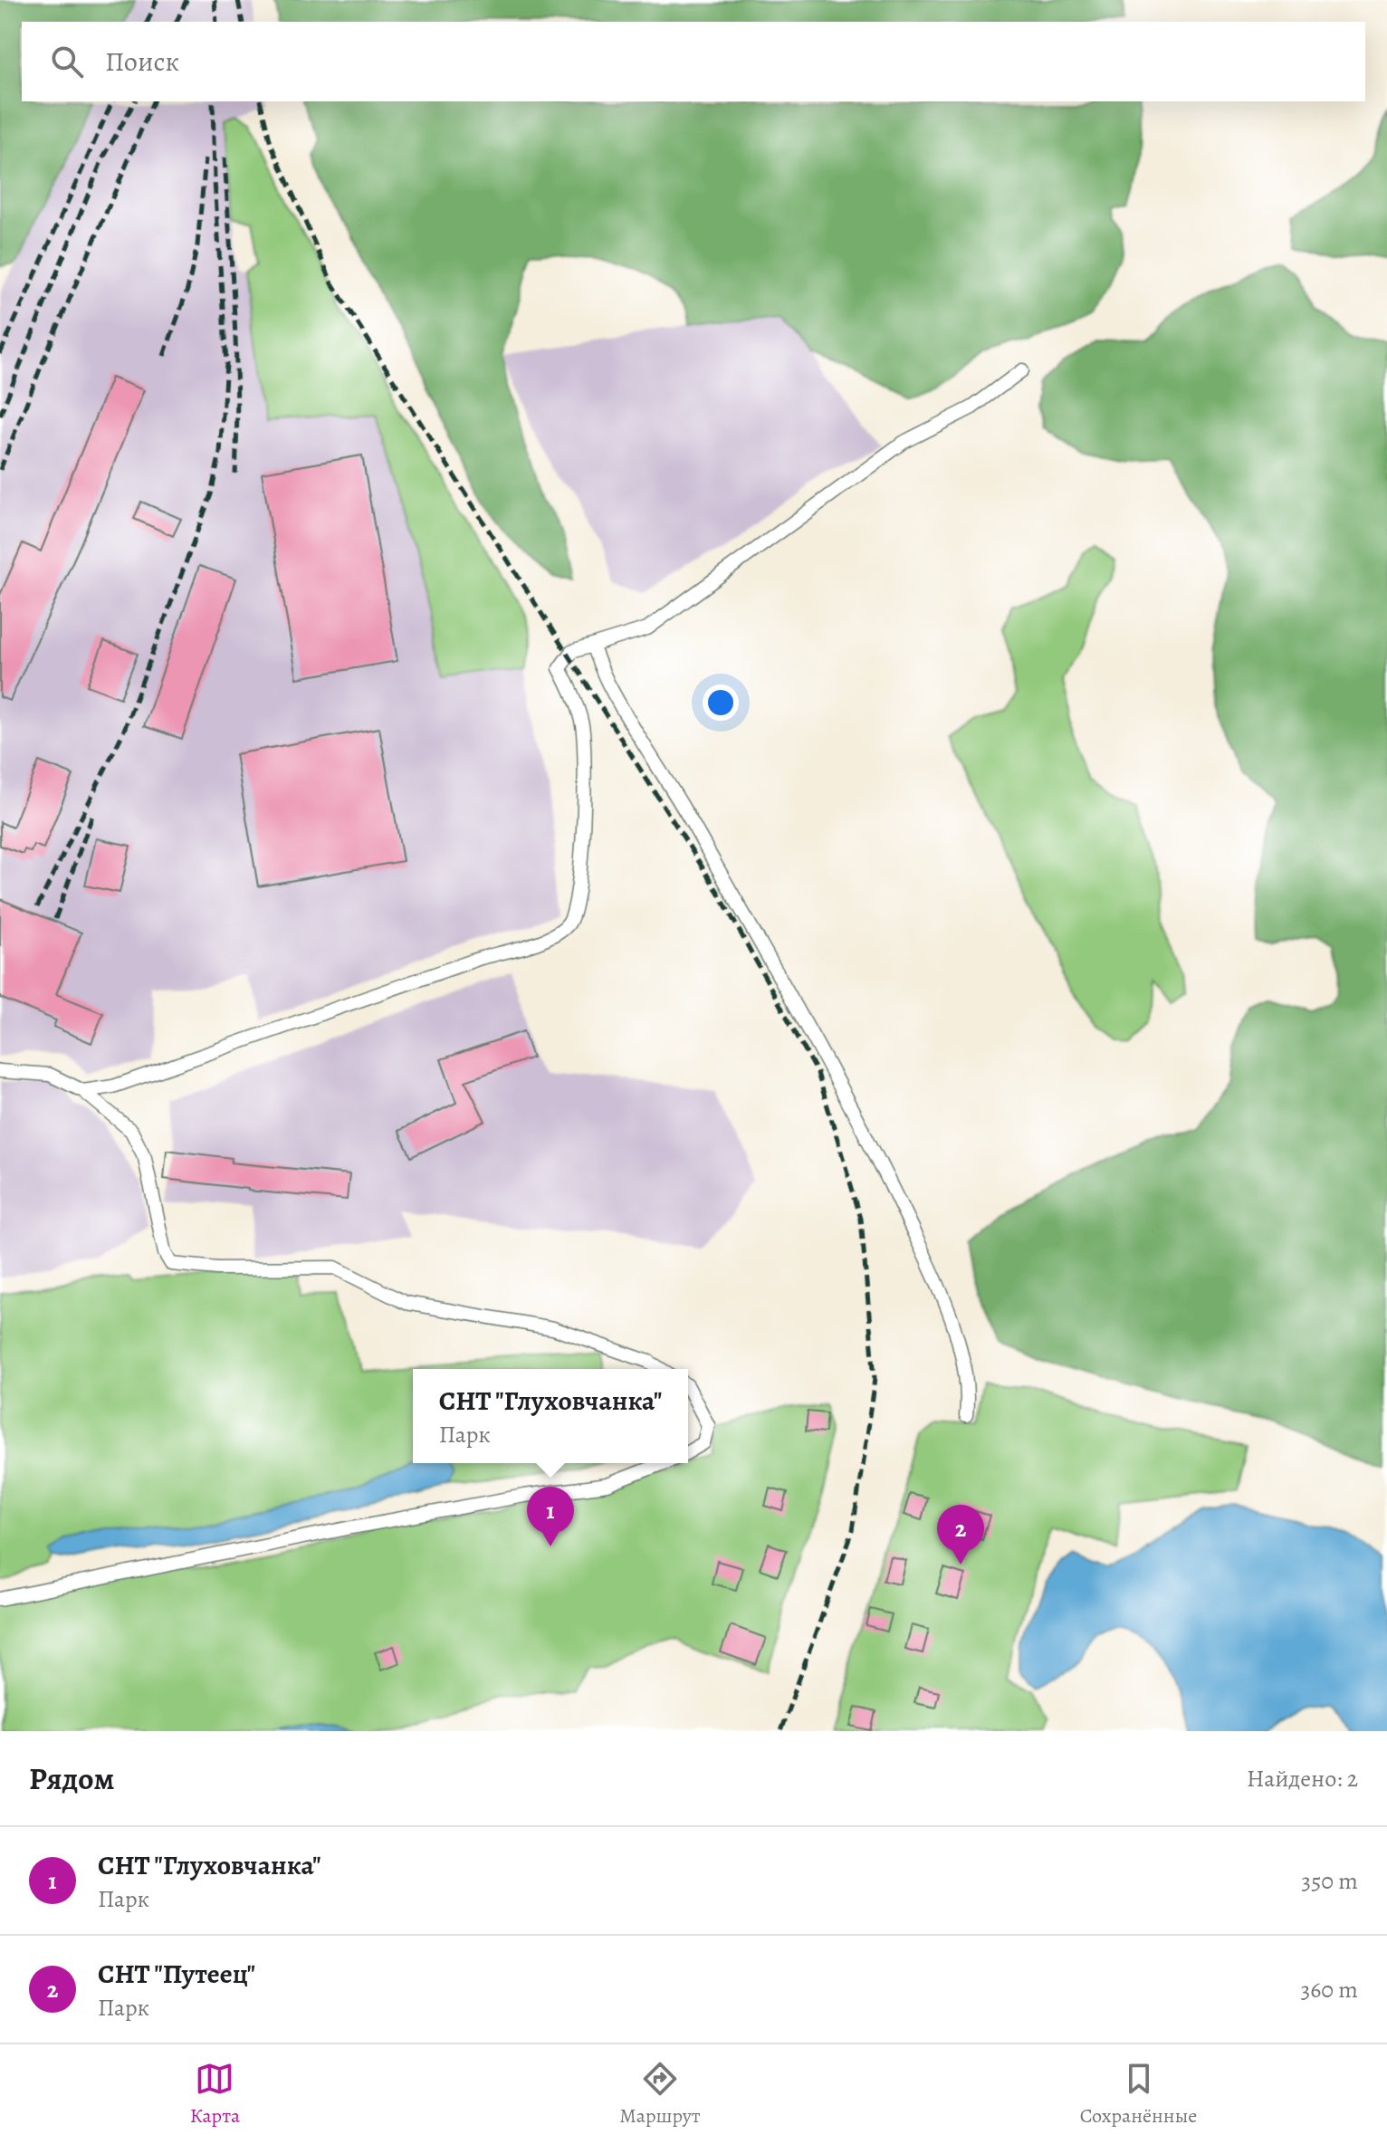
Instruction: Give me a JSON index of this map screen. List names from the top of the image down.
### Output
{
  "page": {
    "search": "Поиск",
    "popup": ["СНТ \"Глуховчанка\"", "Парк"],
    "pins": ["1", "2"],
    "heading": ["Рядом", "Найдено: 2"],
    "list": [
      {
        "mark": "1",
        "name": "СНТ \"Глуховчанка\"",
        "note": "Парк",
        "value": "350 m"
      },
      {
        "mark": "2",
        "name": "СНТ \"Путеец\"",
        "note": "Парк",
        "value": "360 m"
      }
    ],
    "nav": ["Карта", "Маршрут", "Сохранённые"]
  }
}
